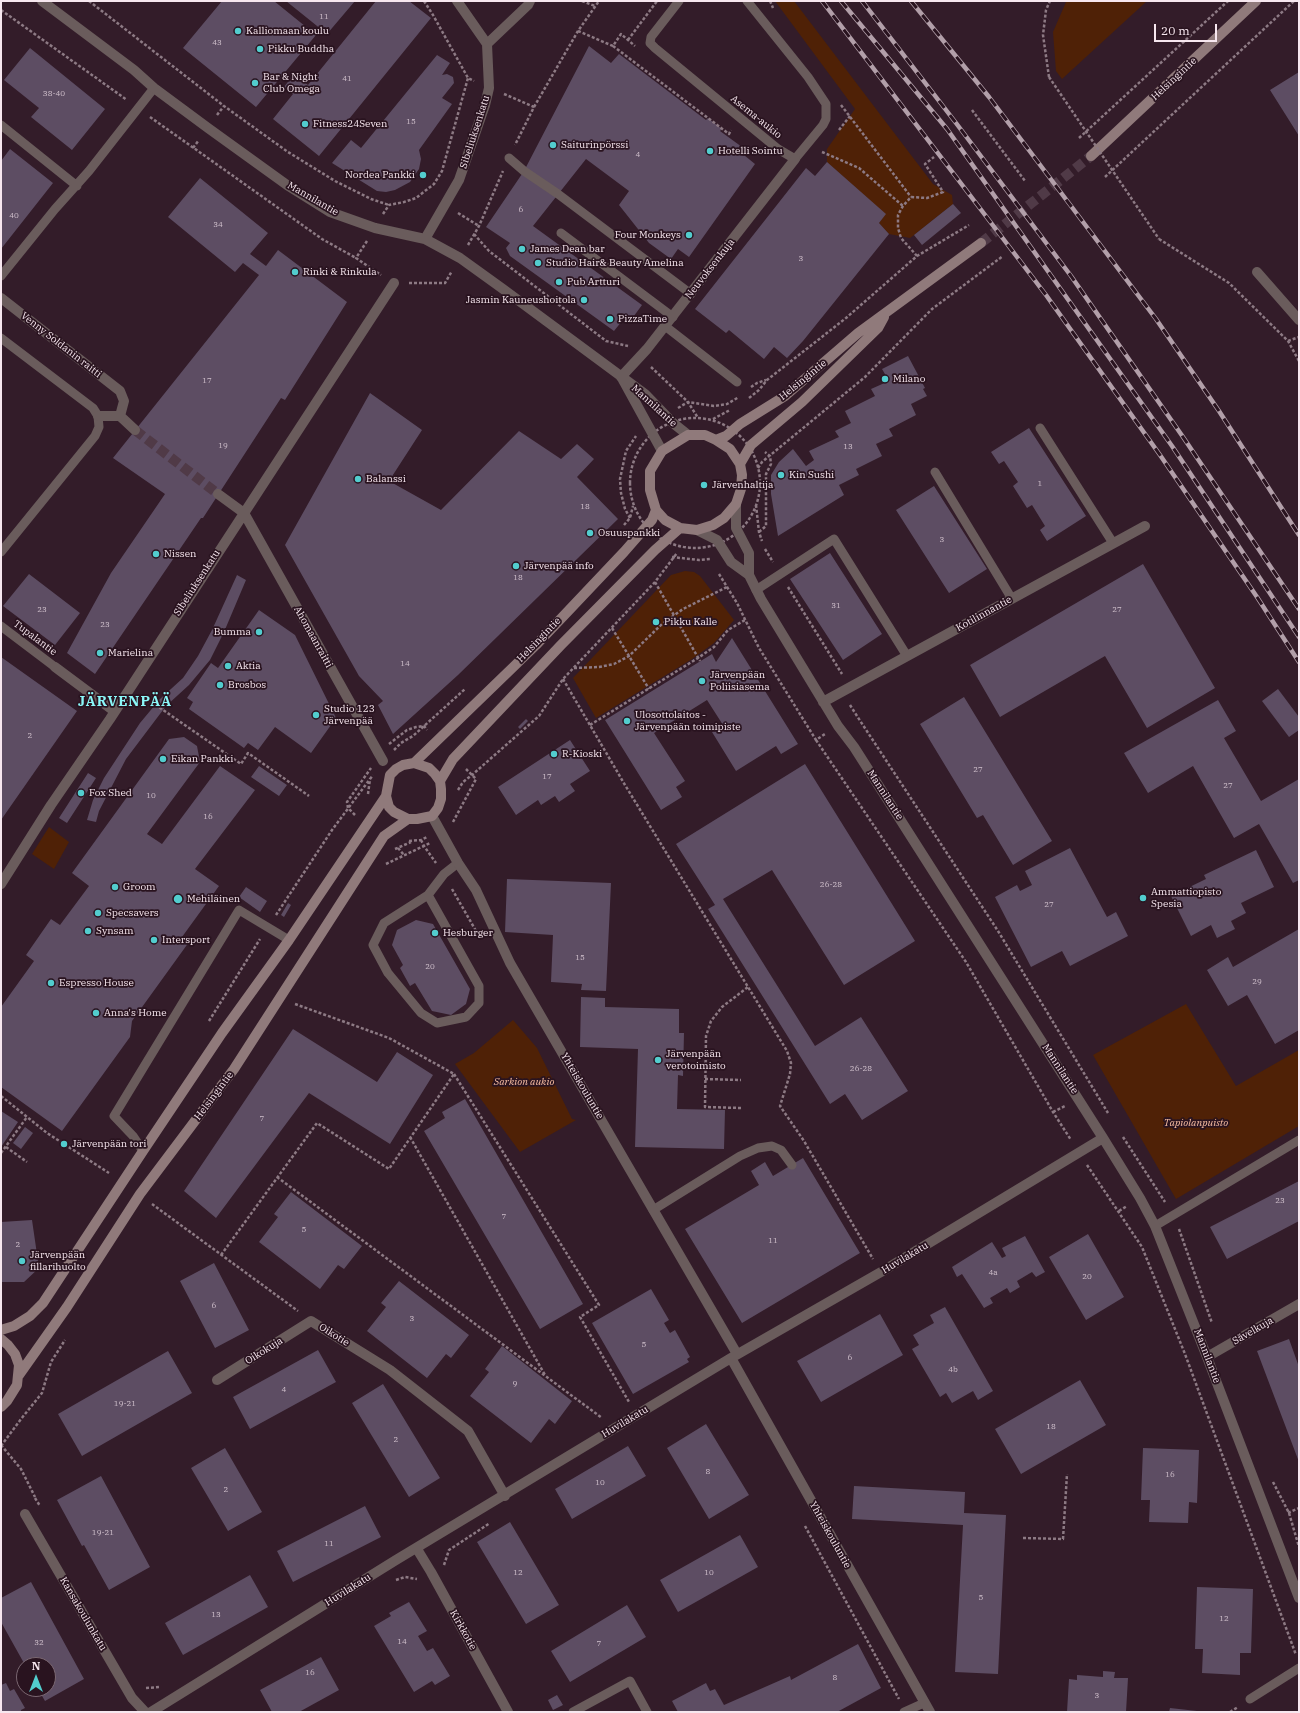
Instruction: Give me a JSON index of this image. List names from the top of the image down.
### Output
{
  "streets": {
    "main road": ["Helsingintie"],
    "street": [
      "Sibeliuksenkatu",
      "Mannilantie",
      "Neuvoksenkuja",
      "Venny Soldanin raitti",
      "Kotilinnantie",
      "Ahomaanraitti",
      "Yhteiskouluntie",
      "Huvilakatu",
      "Sävelkuja",
      "Oikotie",
      "Oikokuja",
      "Kansakoulunkatu",
      "Kirkkotie"
    ],
    "lane": ["Asema-aukio", "Tupalantie"]
  },
  "crossings": [
    ["Helsingintie", "Mannilantie"],
    ["Helsingintie", "Yhteiskouluntie"],
    ["Helsingintie", "Oikotie"],
    ["Asema-aukio", "Neuvoksenkuja"],
    ["Sibeliuksenkatu", "Mannilantie"],
    ["Sibeliuksenkatu", "Ahomaanraitti"],
    ["Mannilantie", "Neuvoksenkuja"],
    ["Mannilantie", "Kotilinnantie"],
    ["Mannilantie", "Huvilakatu"],
    ["Mannilantie", "Sävelkuja"],
    ["Yhteiskouluntie", "Huvilakatu"],
    ["Huvilakatu", "Oikotie"],
    ["Huvilakatu", "Kirkkotie"],
    ["Oikotie", "Oikokuja"]
  ],
  "districts": ["JÄRVENPÄÄ"],
  "parks": ["Sarkion aukio", "Tapiolanpuisto"],
  "places": [
    "Kalliomaan koulu",
    "Pikku Buddha",
    "Bar & Night Club Omega",
    "Fitness24Seven",
    "Saiturinpörssi",
    "Hotelli Sointu",
    "Nordea Pankki",
    "Four Monkeys",
    "James Dean bar",
    "Studio Hair& Beauty Amelina",
    "Rinki & Rinkula",
    "Pub Artturi",
    "Jasmin Kauneushoitola",
    "PizzaTime",
    "Milano",
    "Kin Sushi",
    "Balanssi",
    "Järvenhaltija",
    "Osuuspankki",
    "Nissen",
    "Järvenpää info",
    "Pikku Kalle",
    "Bumma",
    "Marielina",
    "Aktia",
    "Järvenpään Poliisiasema",
    "Brosbos",
    "Studio 123 Järvenpää",
    "Ulosottolaitos - Järvenpään toimipiste",
    "R-Kioski",
    "Eikan Pankki",
    "Fox Shed",
    "Groom",
    "Ammattiopisto Spesia",
    "Mehiläinen",
    "Specsavers",
    "Synsam",
    "Hesburger",
    "Intersport",
    "Espresso House",
    "Anna's Home",
    "Järvenpään verotoimisto",
    "Järvenpään tori",
    "Järvenpään fillarihuolto"
  ],
  "house_numbers": [
    "11",
    "43",
    "41",
    "38-40",
    "15",
    "4",
    "6",
    "40",
    "34",
    "3",
    "17",
    "19",
    "13",
    "1",
    "18",
    "3",
    "18",
    "31",
    "23",
    "27",
    "23",
    "14",
    "2",
    "27",
    "17",
    "27",
    "10",
    "16",
    "26-28",
    "27",
    "15",
    "20",
    "29",
    "26-28",
    "7",
    "23",
    "7",
    "5",
    "11",
    "2",
    "4a",
    "20",
    "6",
    "3",
    "5",
    "6",
    "4b",
    "9",
    "4",
    "19-21",
    "18",
    "2",
    "8",
    "16",
    "10",
    "2",
    "19-21",
    "11",
    "12",
    "10",
    "5",
    "13",
    "12",
    "14",
    "32",
    "7",
    "16",
    "8",
    "3"
  ],
  "scale_bar": "20 m",
  "north": "top"
}
